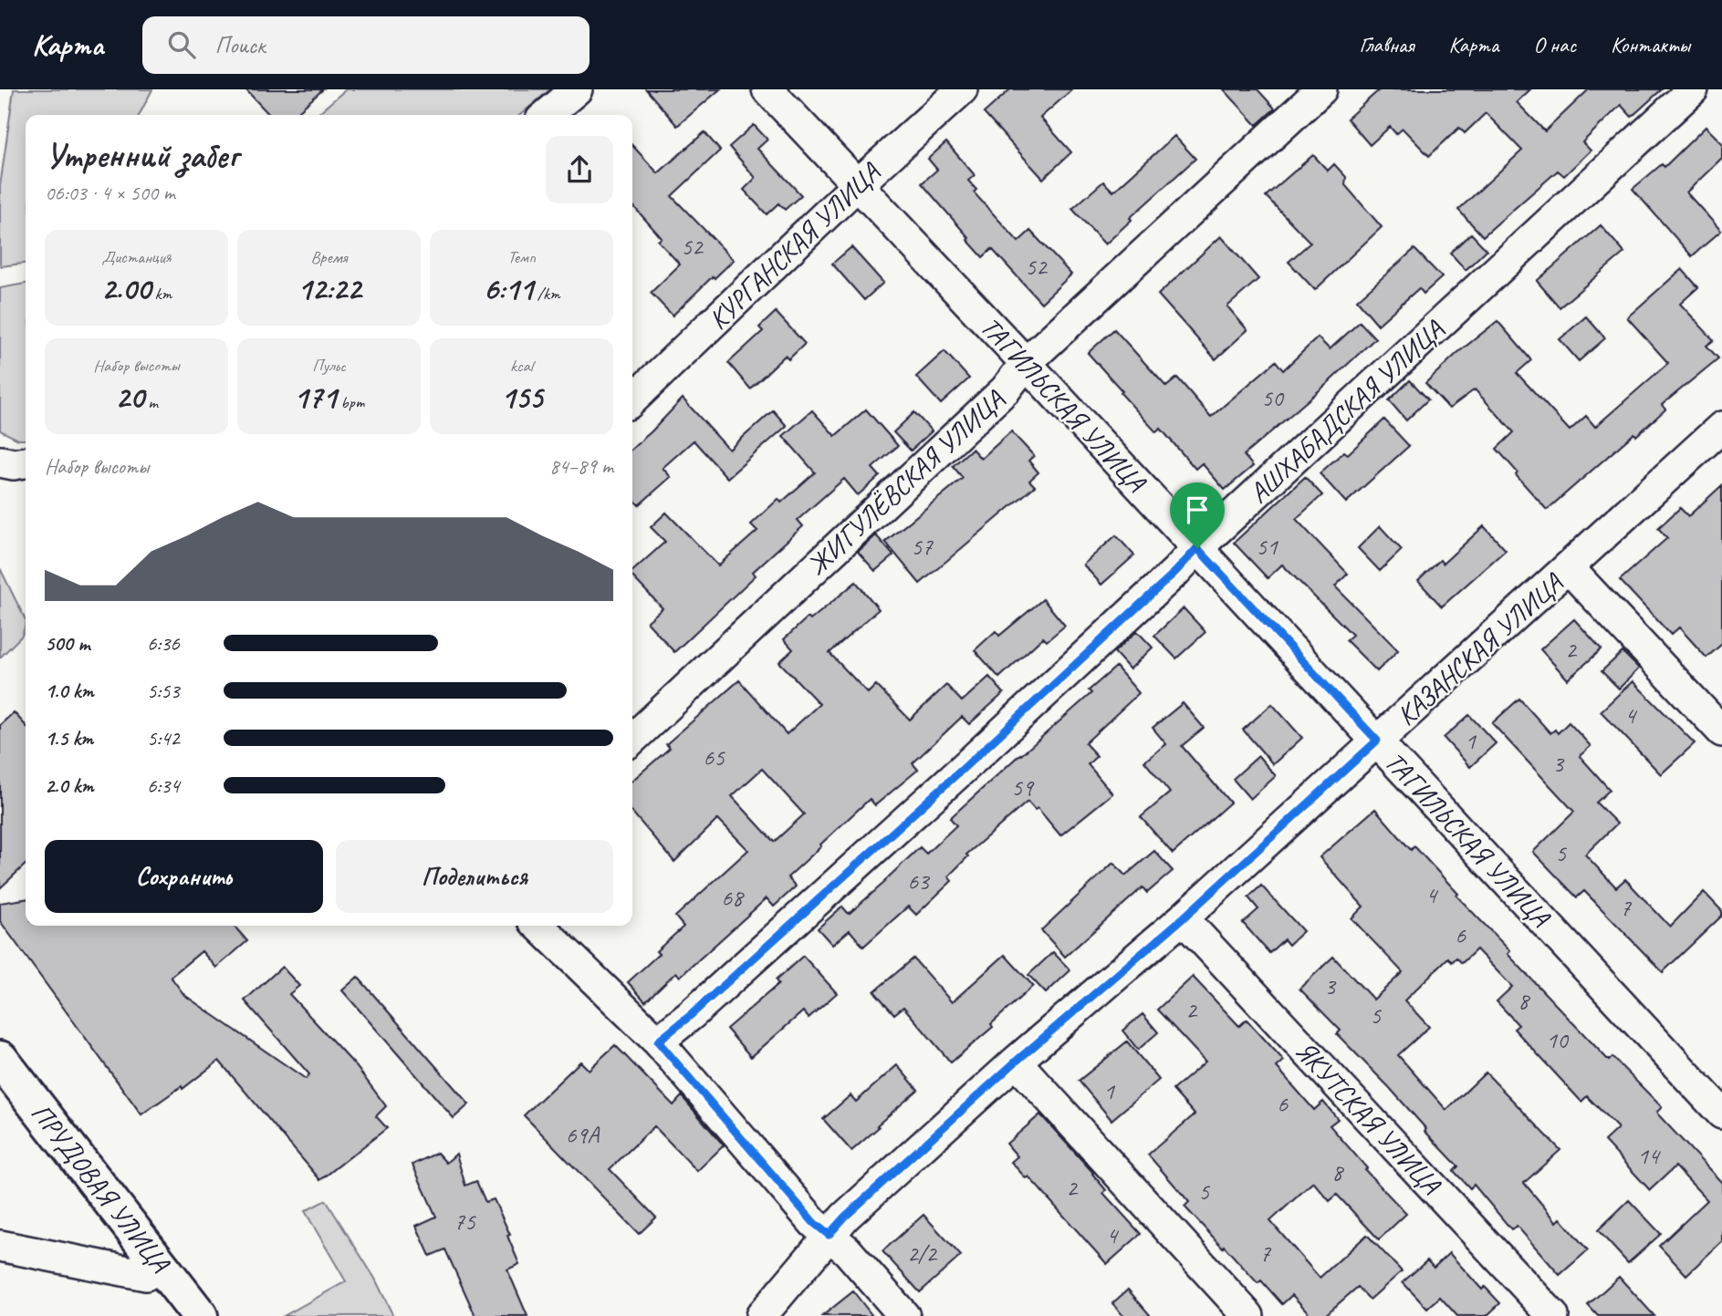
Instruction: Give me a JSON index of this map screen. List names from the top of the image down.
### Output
{
  "streets": {
    "main road": ["ПРУДОВАЯ УЛИЦА"],
    "street": [
      "КУРГАНСКАЯ УЛИЦА",
      "ТАГИЛЬСКАЯ УЛИЦА",
      "АШХАБАДСКАЯ УЛИЦА",
      "ЖИГУЛЁВСКАЯ УЛИЦА",
      "КАЗАНСКАЯ УЛИЦА",
      "ЯКУТСКАЯ УЛИЦА"
    ]
  },
  "crossings": [
    ["КУРГАНСКАЯ УЛИЦА", "ТАГИЛЬСКАЯ УЛИЦА"],
    ["ТАГИЛЬСКАЯ УЛИЦА", "АШХАБАДСКАЯ УЛИЦА"],
    ["ТАГИЛЬСКАЯ УЛИЦА", "ЖИГУЛЁВСКАЯ УЛИЦА"],
    ["ТАГИЛЬСКАЯ УЛИЦА", "КАЗАНСКАЯ УЛИЦА"],
    ["КАЗАНСКАЯ УЛИЦА", "ЯКУТСКАЯ УЛИЦА"]
  ],
  "house_numbers": [
    "52",
    "52",
    "50",
    "57",
    "51",
    "2",
    "4",
    "1",
    "65",
    "3",
    "59",
    "5",
    "63",
    "4",
    "68",
    "7",
    "6",
    "3",
    "8",
    "2",
    "5",
    "10",
    "1",
    "6",
    "69А",
    "14",
    "8",
    "2",
    "5",
    "75",
    "4",
    "2/2",
    "7"
  ],
  "page": {
    "header": "Карта",
    "search": "Поиск",
    "nav": [
      "Главная",
      "Карта",
      "О нас",
      "Контакты"
    ],
    "heading": ["Утренний забег", "06:03 · 4 × 500 m"],
    "stats": [
      ["Дистанция", "2.00 km"],
      ["Время", "12:22"],
      ["Темп", "6:11 /km"],
      ["Набор высоты", "20 m"],
      ["Пульс", "171 bpm"],
      ["kcal", "155"]
    ],
    "chart": ["Набор высоты", "84–89 m"],
    "list": [
      {
        "name": "500 m",
        "note": "6:36"
      },
      {
        "name": "1.0 km",
        "note": "5:53"
      },
      {
        "name": "1.5 km",
        "note": "5:42"
      },
      {
        "name": "2.0 km",
        "note": "6:34"
      }
    ],
    "buttons": ["Сохранить", "Поделиться"]
  }
}
